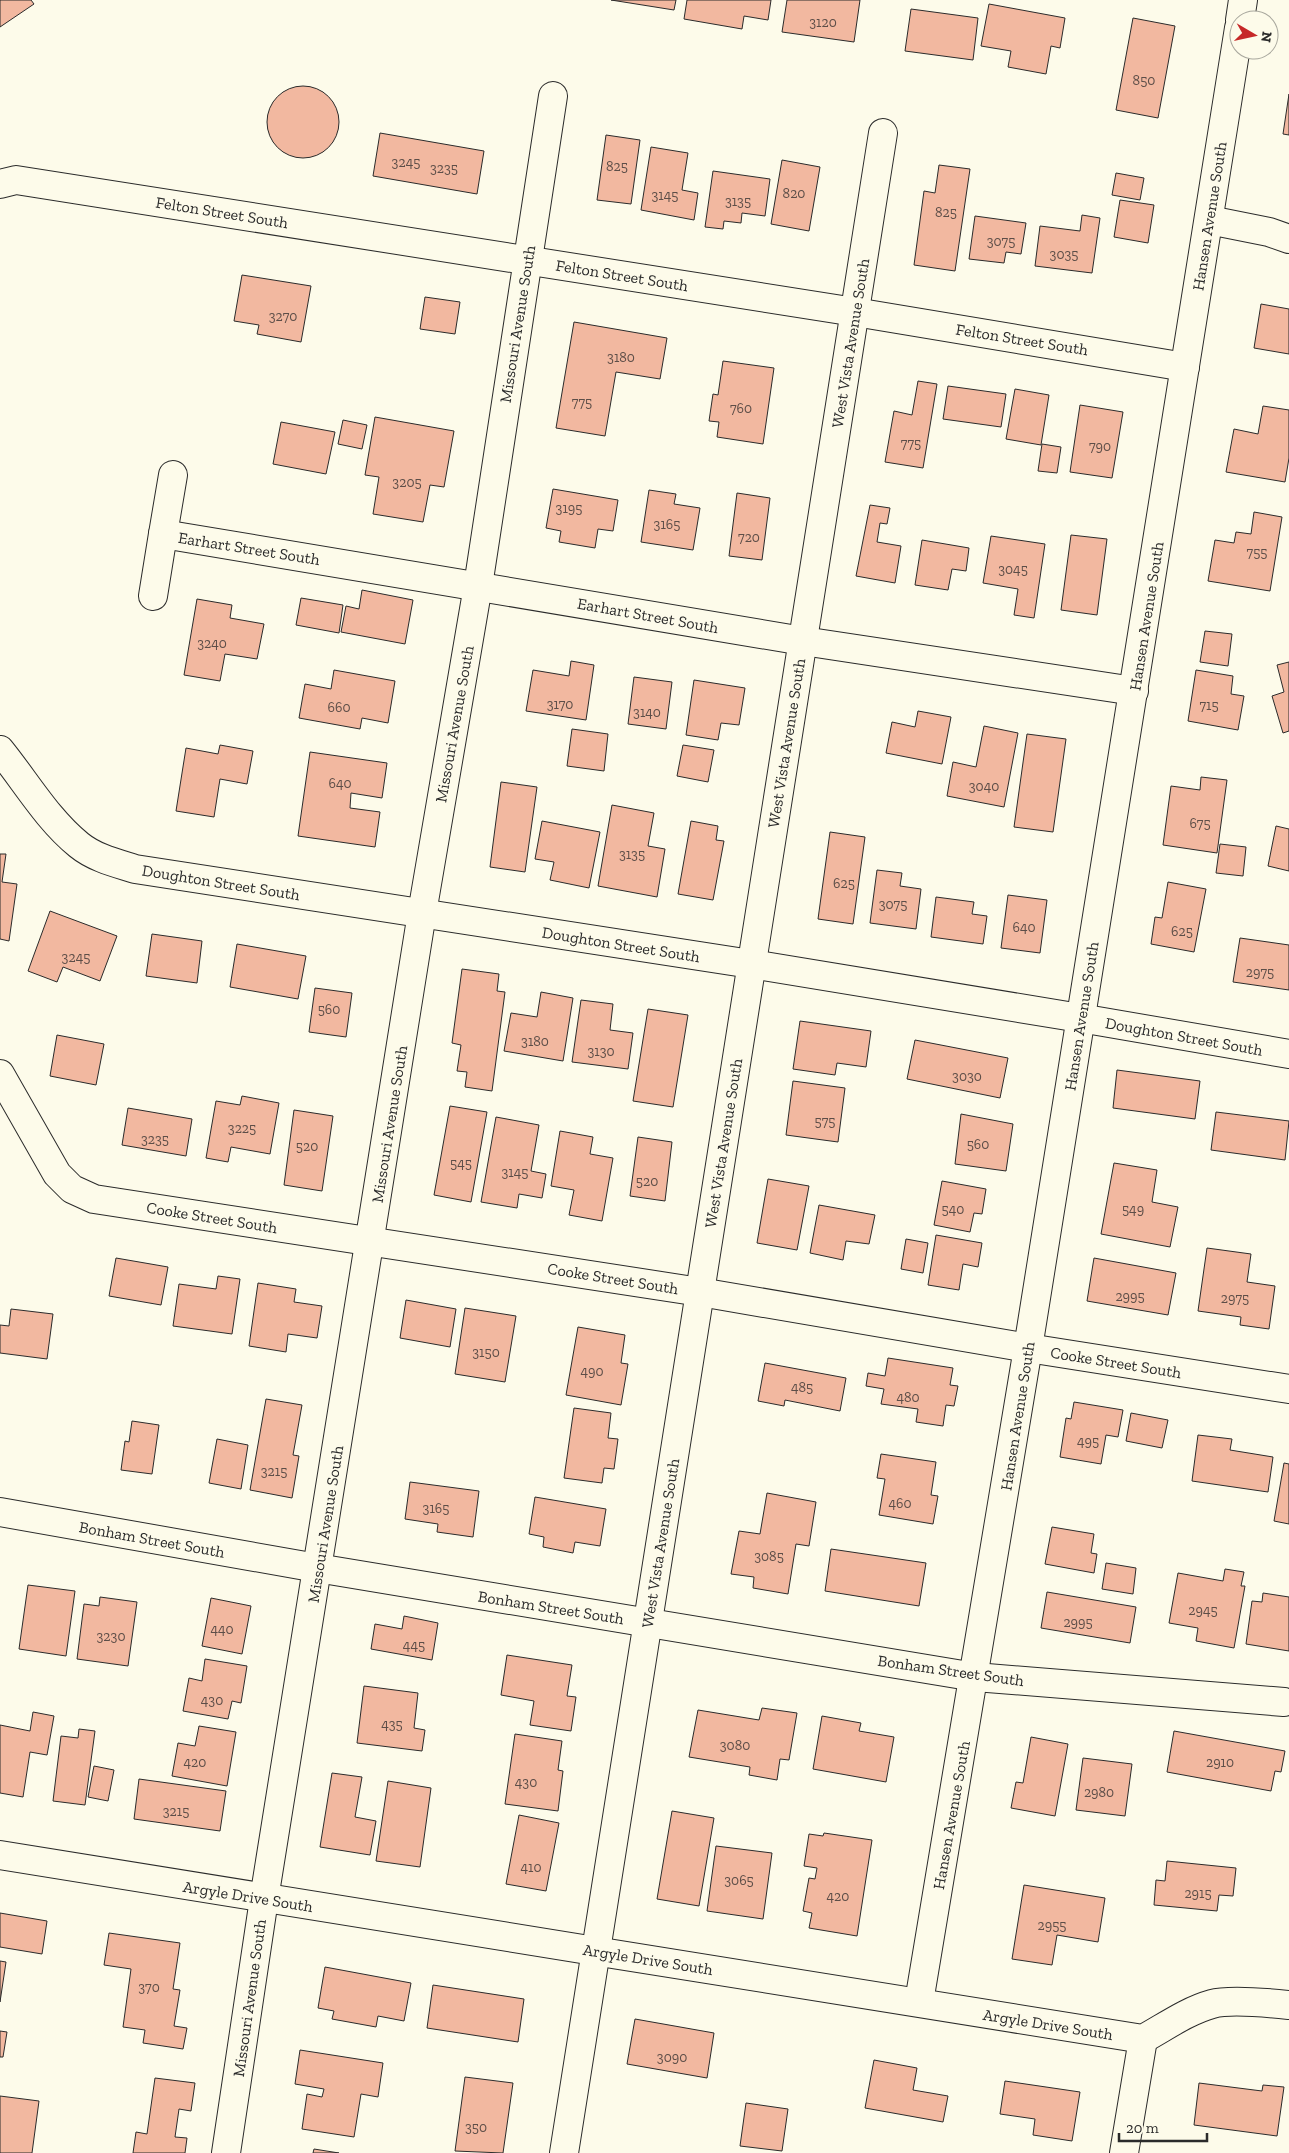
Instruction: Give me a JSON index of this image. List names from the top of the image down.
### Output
{
  "streets": {
    "street": [
      "Felton Street South",
      "Hansen Avenue South",
      "Missouri Avenue South",
      "West Vista Avenue South",
      "Earhart Street South",
      "Doughton Street South",
      "Cooke Street South",
      "Bonham Street South",
      "Argyle Drive South"
    ]
  },
  "crossings": [
    ["Felton Street South", "Hansen Avenue South"],
    ["Felton Street South", "Missouri Avenue South"],
    ["Felton Street South", "West Vista Avenue South"],
    ["Hansen Avenue South", "Earhart Street South"],
    ["Hansen Avenue South", "Doughton Street South"],
    ["Hansen Avenue South", "Cooke Street South"],
    ["Hansen Avenue South", "Bonham Street South"],
    ["Hansen Avenue South", "Argyle Drive South"],
    ["Missouri Avenue South", "Earhart Street South"],
    ["Missouri Avenue South", "Doughton Street South"],
    ["Missouri Avenue South", "Cooke Street South"],
    ["Missouri Avenue South", "Bonham Street South"],
    ["Missouri Avenue South", "Argyle Drive South"],
    ["West Vista Avenue South", "Earhart Street South"],
    ["West Vista Avenue South", "Doughton Street South"],
    ["West Vista Avenue South", "Cooke Street South"],
    ["West Vista Avenue South", "Bonham Street South"],
    ["West Vista Avenue South", "Argyle Drive South"]
  ],
  "house_numbers": [
    "3120",
    "850",
    "3245",
    "825",
    "3235",
    "820",
    "3145",
    "3135",
    "825",
    "3075",
    "3035",
    "3270",
    "3180",
    "775",
    "760",
    "775",
    "790",
    "3205",
    "3195",
    "3165",
    "720",
    "755",
    "3045",
    "3240",
    "3170",
    "715",
    "660",
    "3140",
    "640",
    "3040",
    "675",
    "3135",
    "625",
    "3075",
    "640",
    "625",
    "3245",
    "2975",
    "560",
    "3180",
    "3130",
    "3030",
    "575",
    "3225",
    "3235",
    "560",
    "520",
    "545",
    "3145",
    "520",
    "540",
    "549",
    "2995",
    "2975",
    "3150",
    "490",
    "485",
    "480",
    "495",
    "3215",
    "460",
    "3165",
    "3085",
    "2945",
    "2995",
    "440",
    "3230",
    "445",
    "430",
    "435",
    "3080",
    "420",
    "2910",
    "430",
    "2980",
    "3215",
    "410",
    "3065",
    "2915",
    "420",
    "2955",
    "370",
    "3090",
    "350"
  ],
  "scale_bar": "20 m",
  "north": "right"
}
